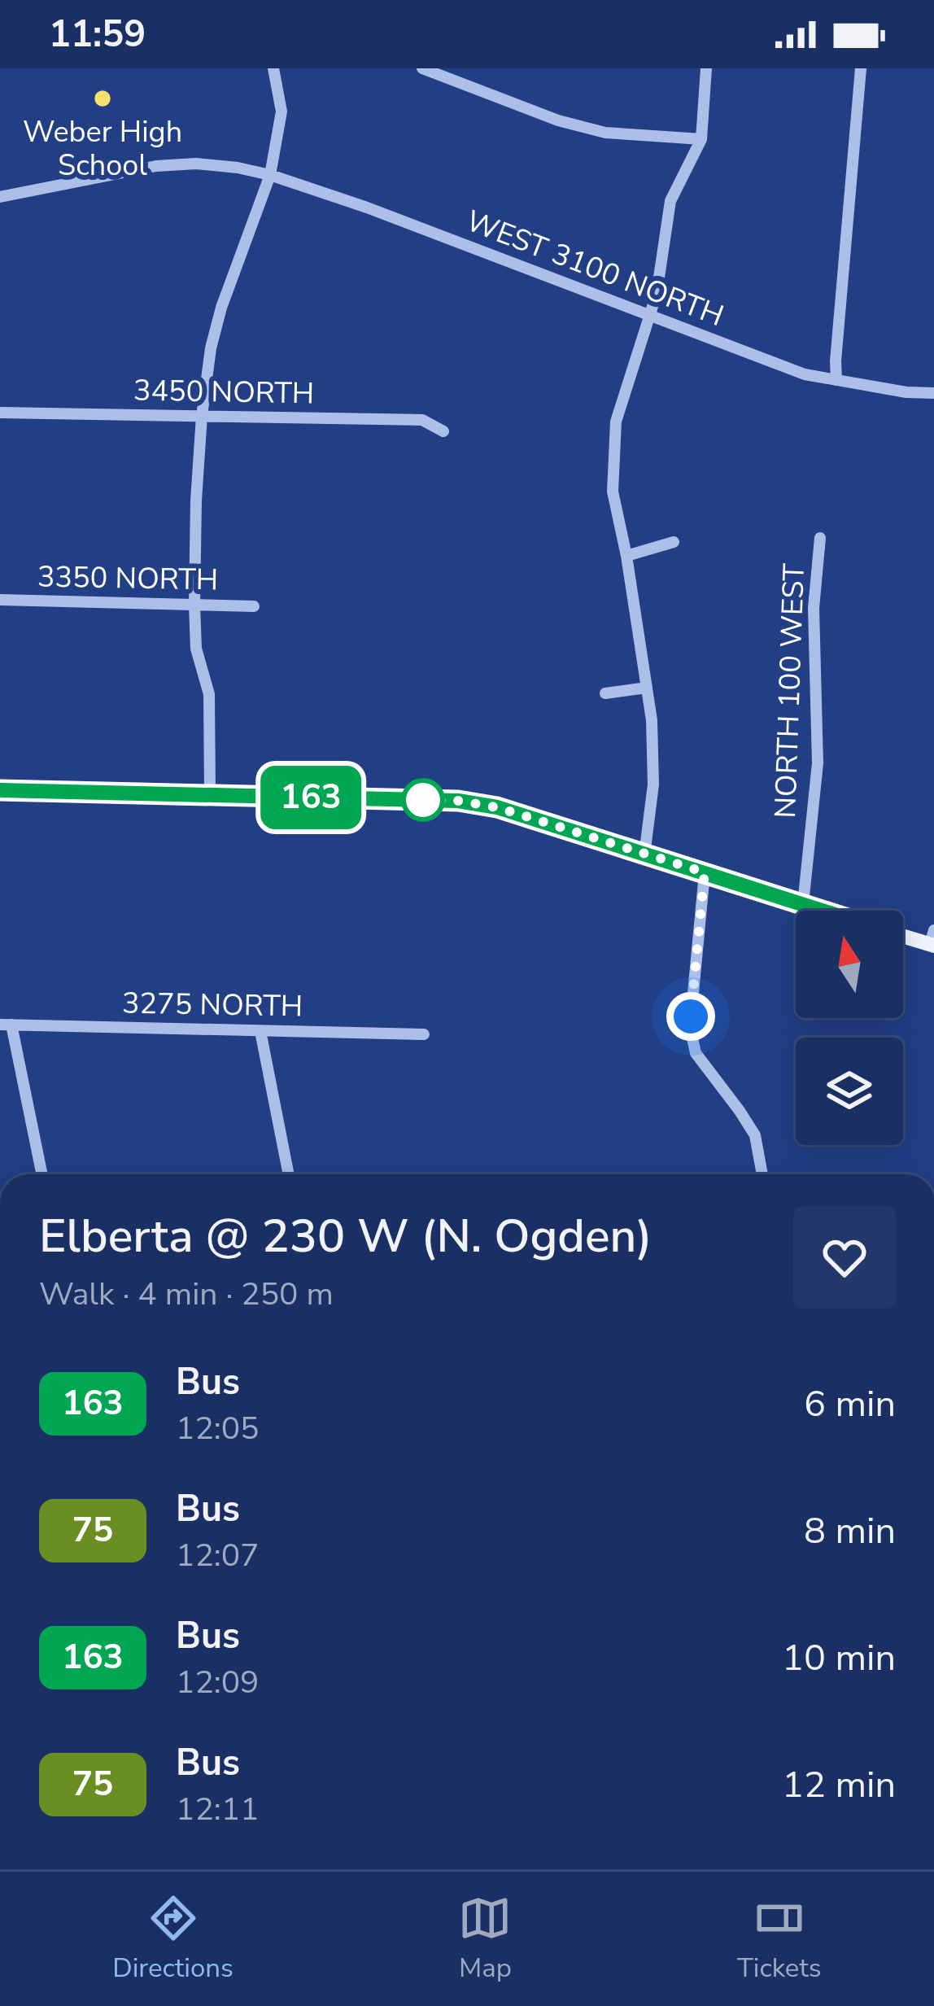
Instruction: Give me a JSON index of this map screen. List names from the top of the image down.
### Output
{
  "streets": {
    "street": [
      "WEST 3100 NORTH",
      "3450 NORTH",
      "3350 NORTH",
      "NORTH 100 WEST",
      "3275 NORTH"
    ]
  },
  "places": ["Weber High School"],
  "lines": ["bus line 163"],
  "north": "top",
  "page": {
    "status": "11:59",
    "on_map": "163",
    "heading": ["Elberta @ 230 W (N. Ogden)", "Walk · 4 min · 250 m"],
    "list": [
      {
        "mark": "163",
        "name": "Bus",
        "note": "12:05",
        "value": "6 min"
      },
      {
        "mark": "75",
        "name": "Bus",
        "note": "12:07",
        "value": "8 min"
      },
      {
        "mark": "163",
        "name": "Bus",
        "note": "12:09",
        "value": "10 min"
      },
      {
        "mark": "75",
        "name": "Bus",
        "note": "12:11",
        "value": "12 min"
      }
    ],
    "tabs": ["Directions", "Map", "Tickets"]
  }
}
